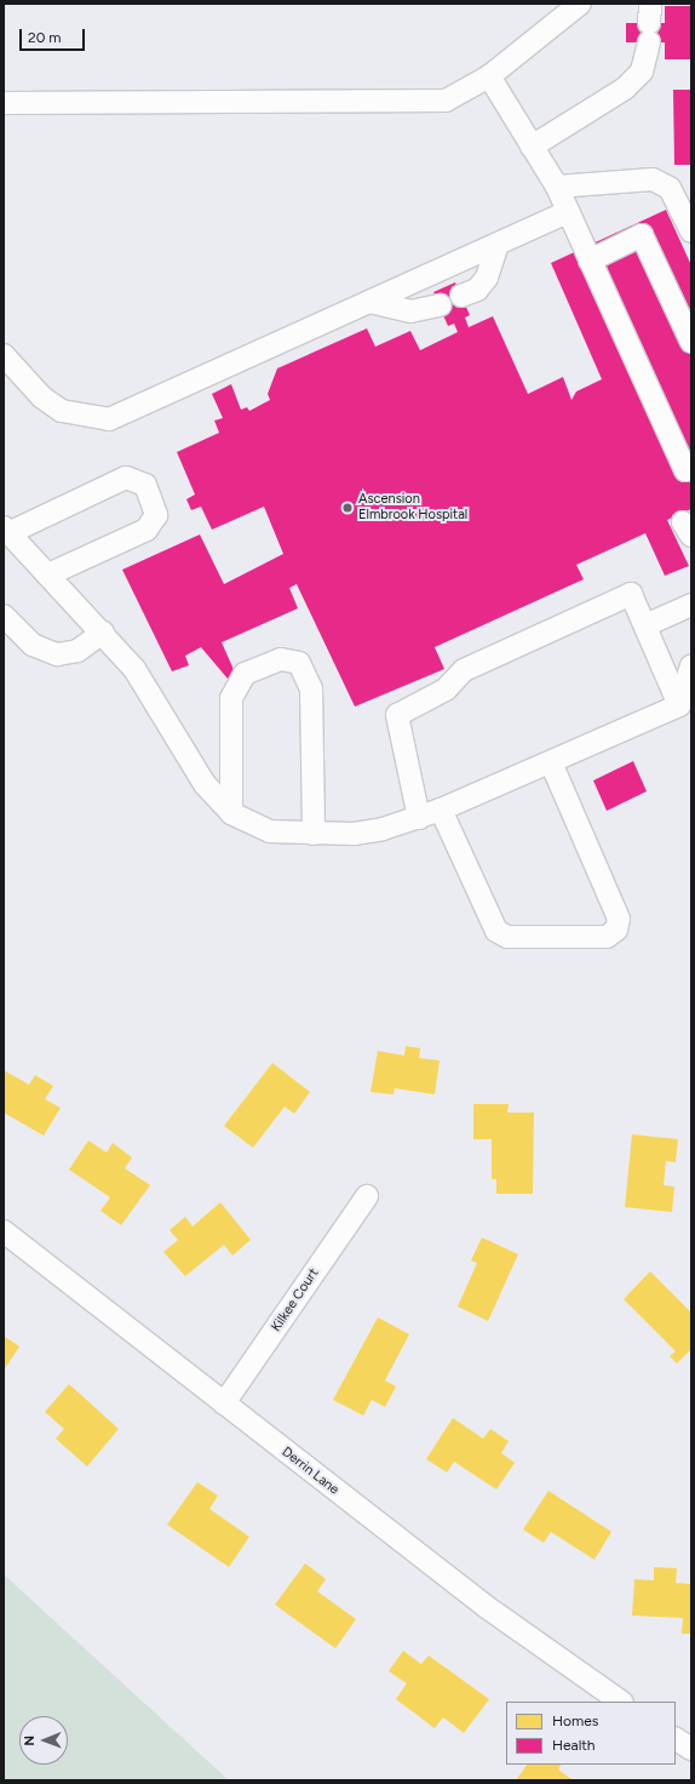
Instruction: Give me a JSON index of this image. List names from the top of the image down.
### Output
{
  "streets": {
    "street": ["Kilkee Court", "Derrin Lane"]
  },
  "crossings": [
    ["Kilkee Court", "Derrin Lane"]
  ],
  "places": ["Ascension Elmbrook Hospital"],
  "legend": ["Homes", "Health"],
  "scale_bar": "20 m",
  "north": "left"
}
